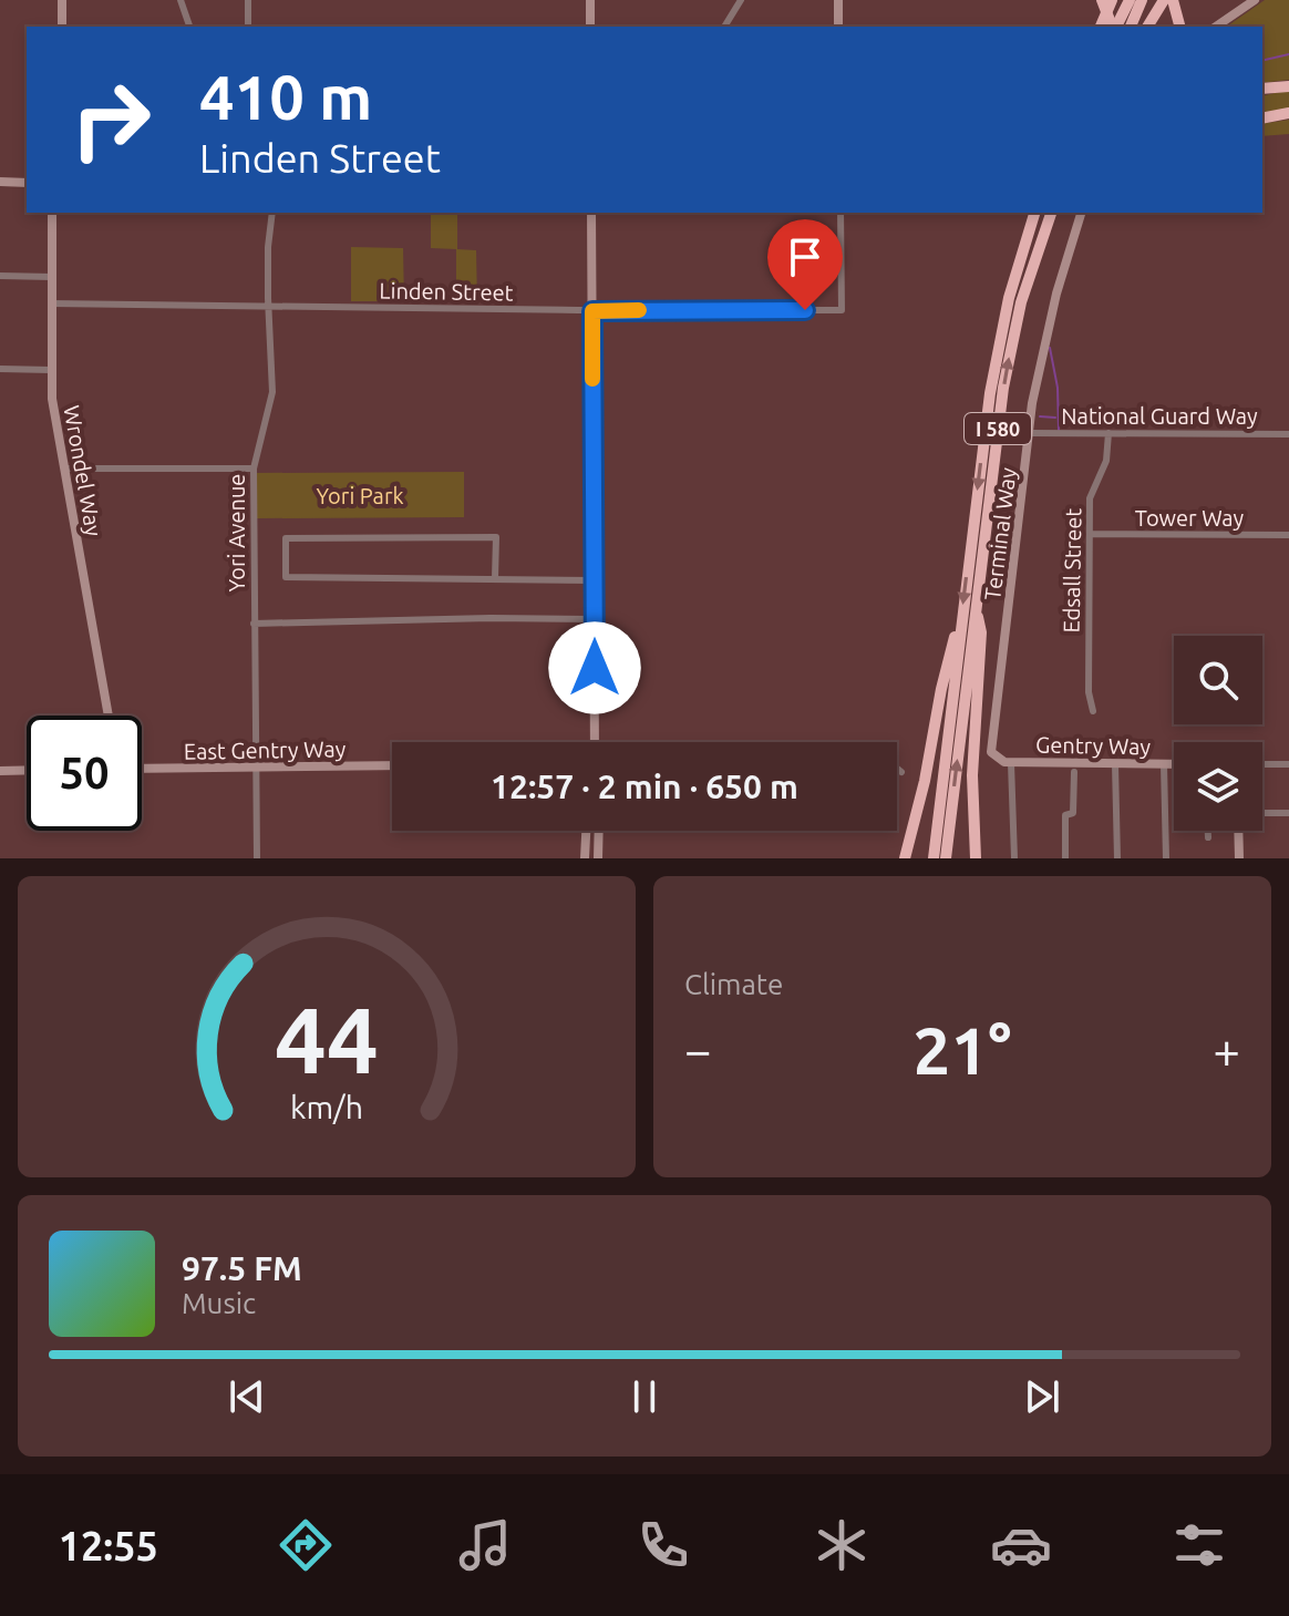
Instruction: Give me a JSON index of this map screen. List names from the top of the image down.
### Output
{
  "streets": {
    "highway": ["I 580"],
    "street": [
      "Linden Street",
      "National Guard Way",
      "Wrondel Way",
      "Tower Way",
      "Yori Avenue",
      "Terminal Way",
      "Edsall Street",
      "Gentry Way",
      "East Gentry Way"
    ]
  },
  "crossings": [
    ["Linden Street", "Wrondel Way"],
    ["Linden Street", "Yori Avenue"],
    ["National Guard Way", "Terminal Way"],
    ["National Guard Way", "Edsall Street"],
    ["Tower Way", "Edsall Street"],
    ["Yori Avenue", "East Gentry Way"],
    ["Terminal Way", "Gentry Way"]
  ],
  "parks": ["Yori Park"],
  "page": {
    "turn": ["410 m", "Linden Street"],
    "limit": "50",
    "trip": "12:57 · 2 min · 650 m",
    "tile": "Climate",
    "heat": ["−", "21°", "+"],
    "song": ["97.5 FM", "Music"],
    "tabs": "12:55",
    "gauge": ["44", "km/h"]
  }
}
